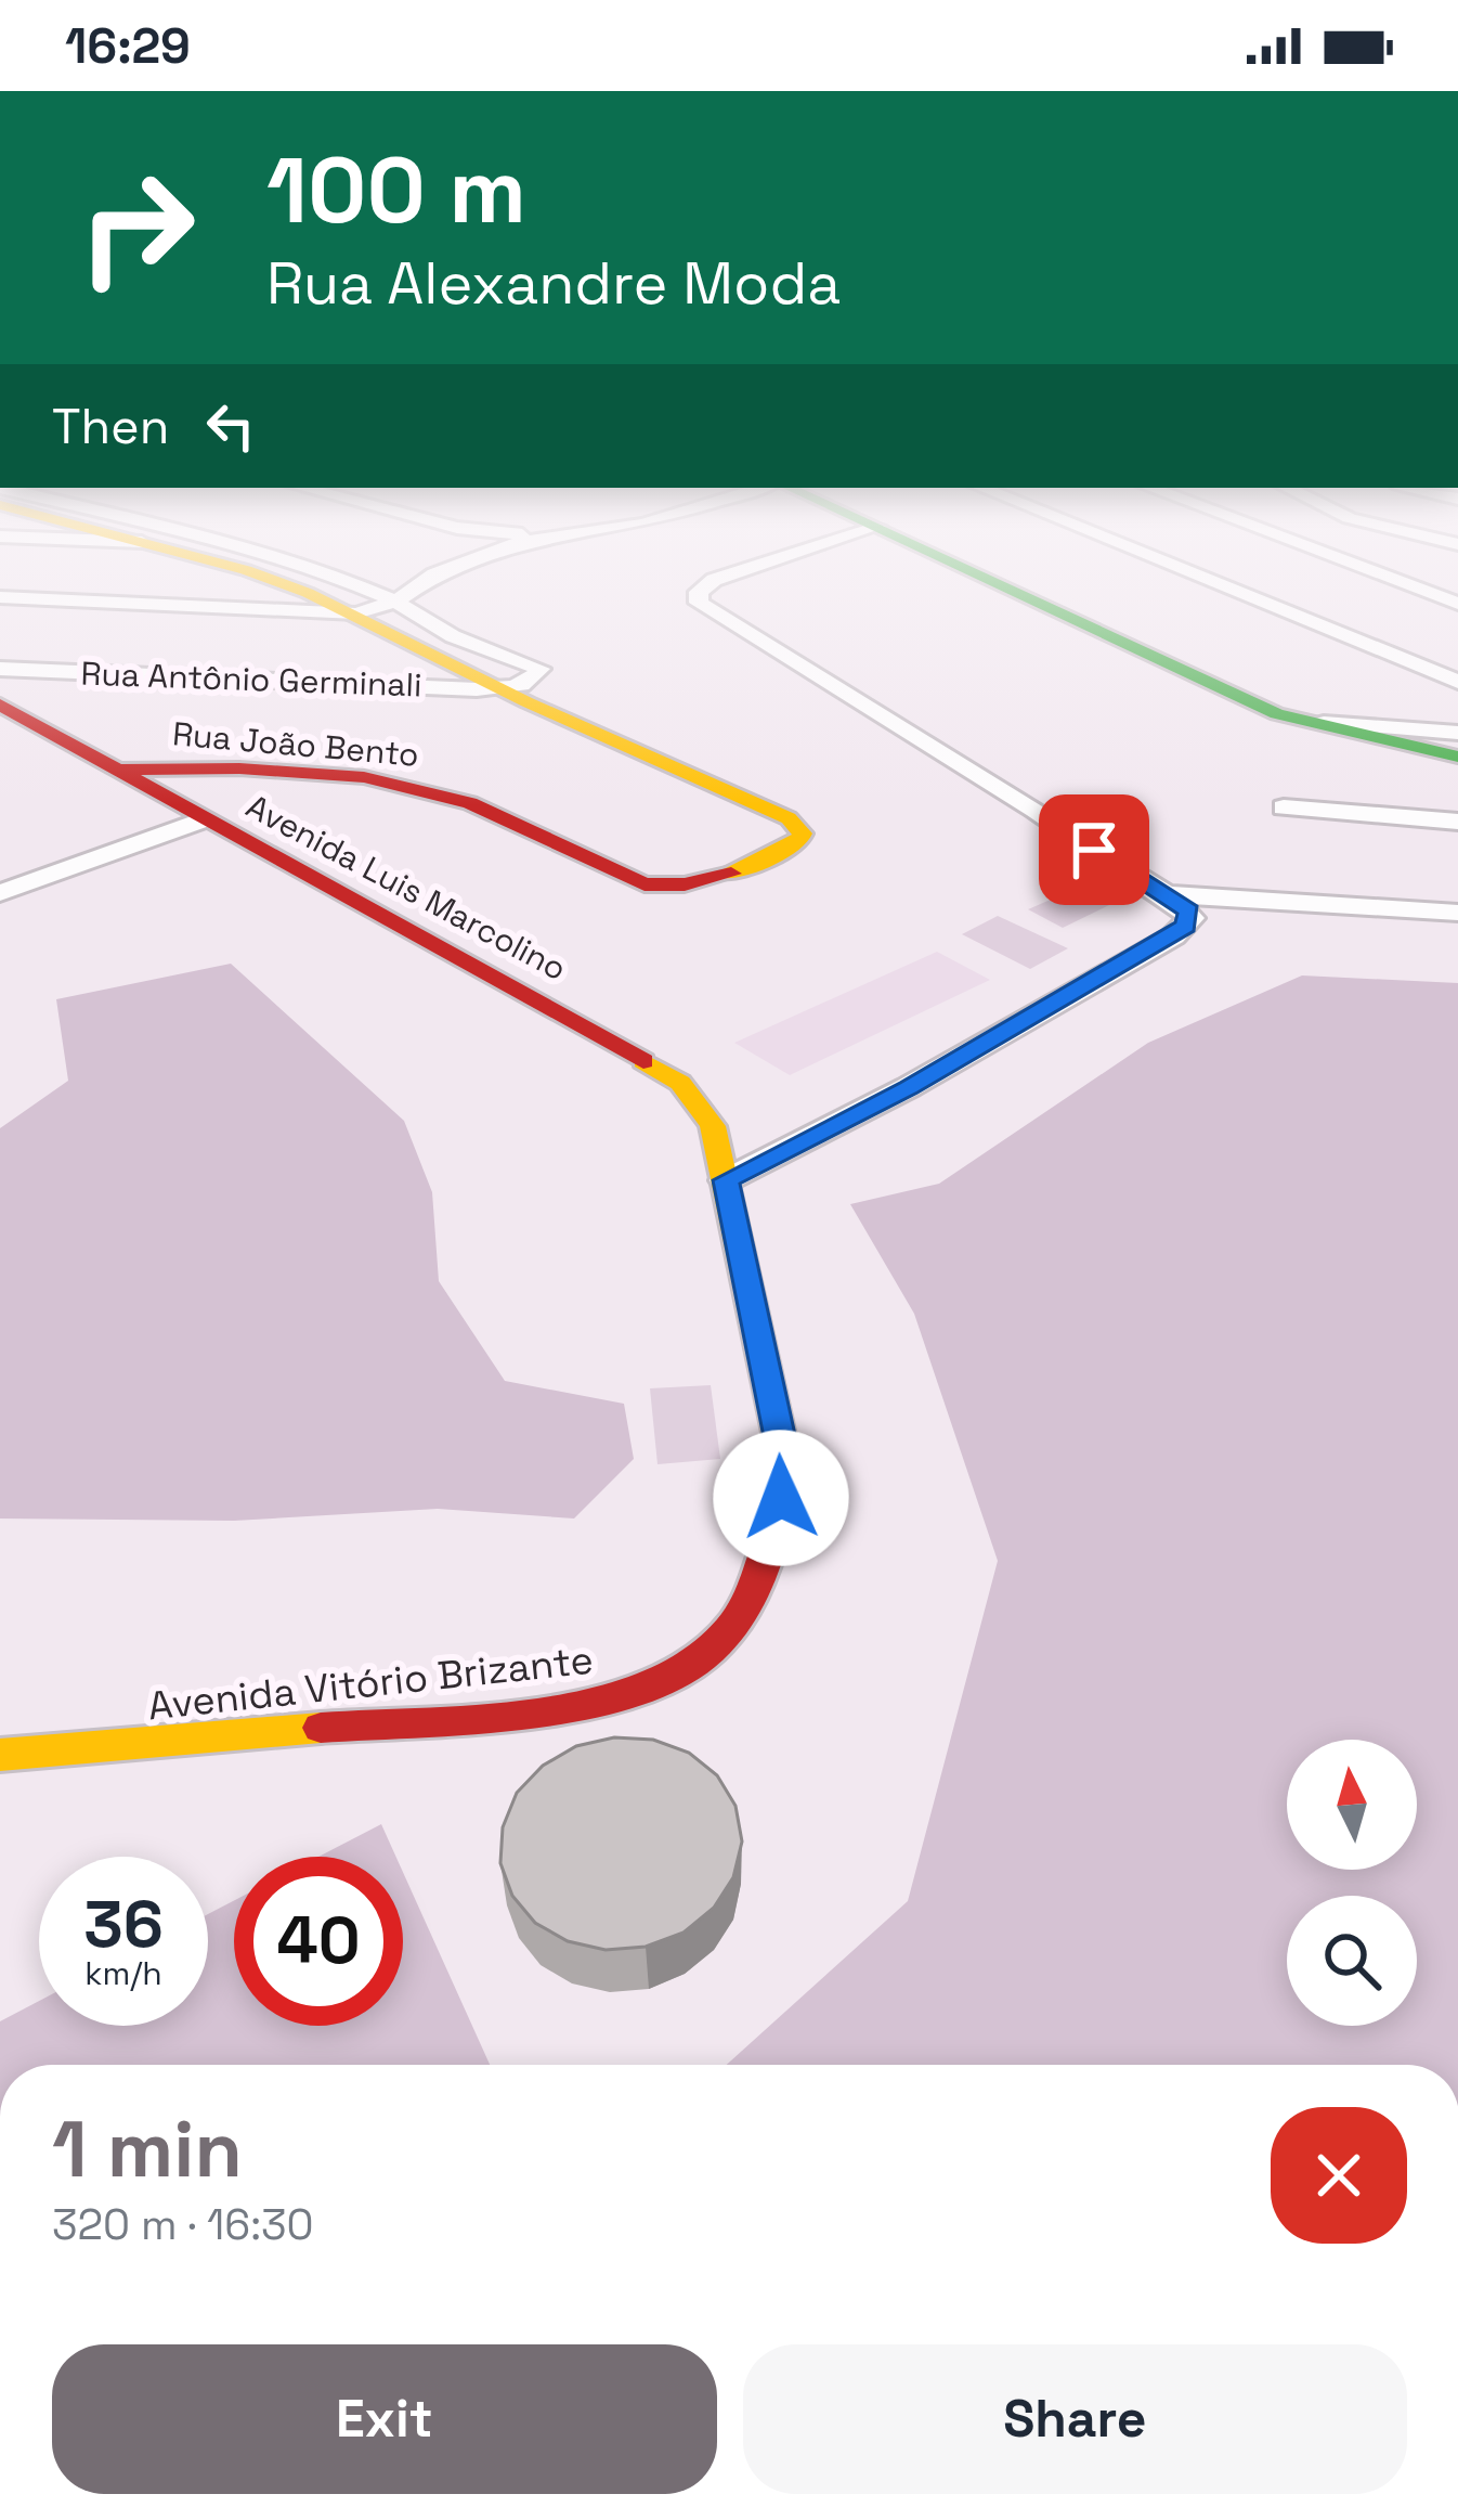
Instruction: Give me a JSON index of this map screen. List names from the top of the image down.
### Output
{
  "streets": {
    "street": [
      "Rua Antônio Germinali",
      "Rua João Bento",
      "Avenida Luis Marcolino",
      "Avenida Vitório Brizante"
    ]
  },
  "crossings": [
    ["Rua Antônio Germinali", "Rua João Bento"],
    ["Rua João Bento", "Avenida Luis Marcolino"],
    ["Avenida Luis Marcolino", "Avenida Vitório Brizante"]
  ],
  "north": "top",
  "page": {
    "status": "16:29",
    "turn": ["100 m", "Rua Alexandre Moda"],
    "then": "Then",
    "speed": "36 km/h",
    "limit": "40",
    "heading": ["1 min", "320 m · 16:30"],
    "buttons": ["Exit", "Share"]
  }
}
